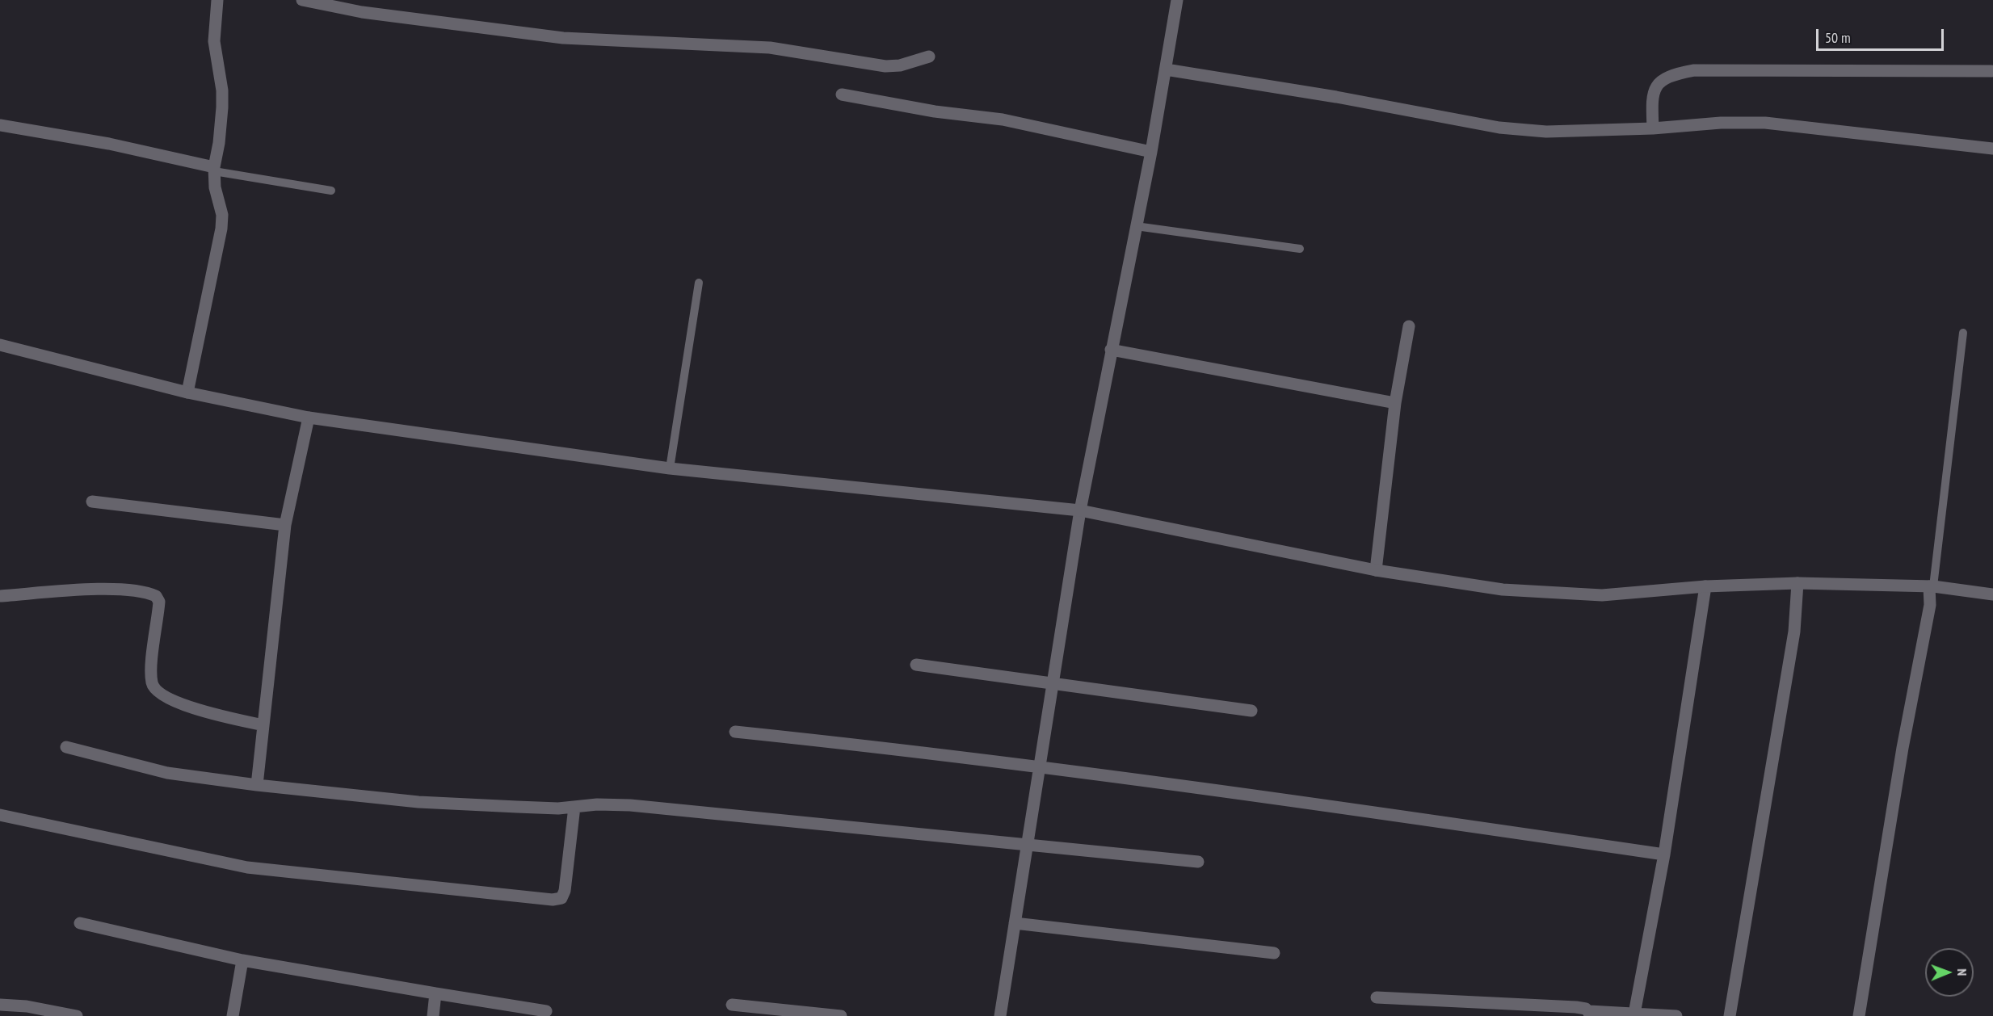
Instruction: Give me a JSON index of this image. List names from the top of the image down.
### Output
{
  "scale_bar": "50 m",
  "north": "right"
}
